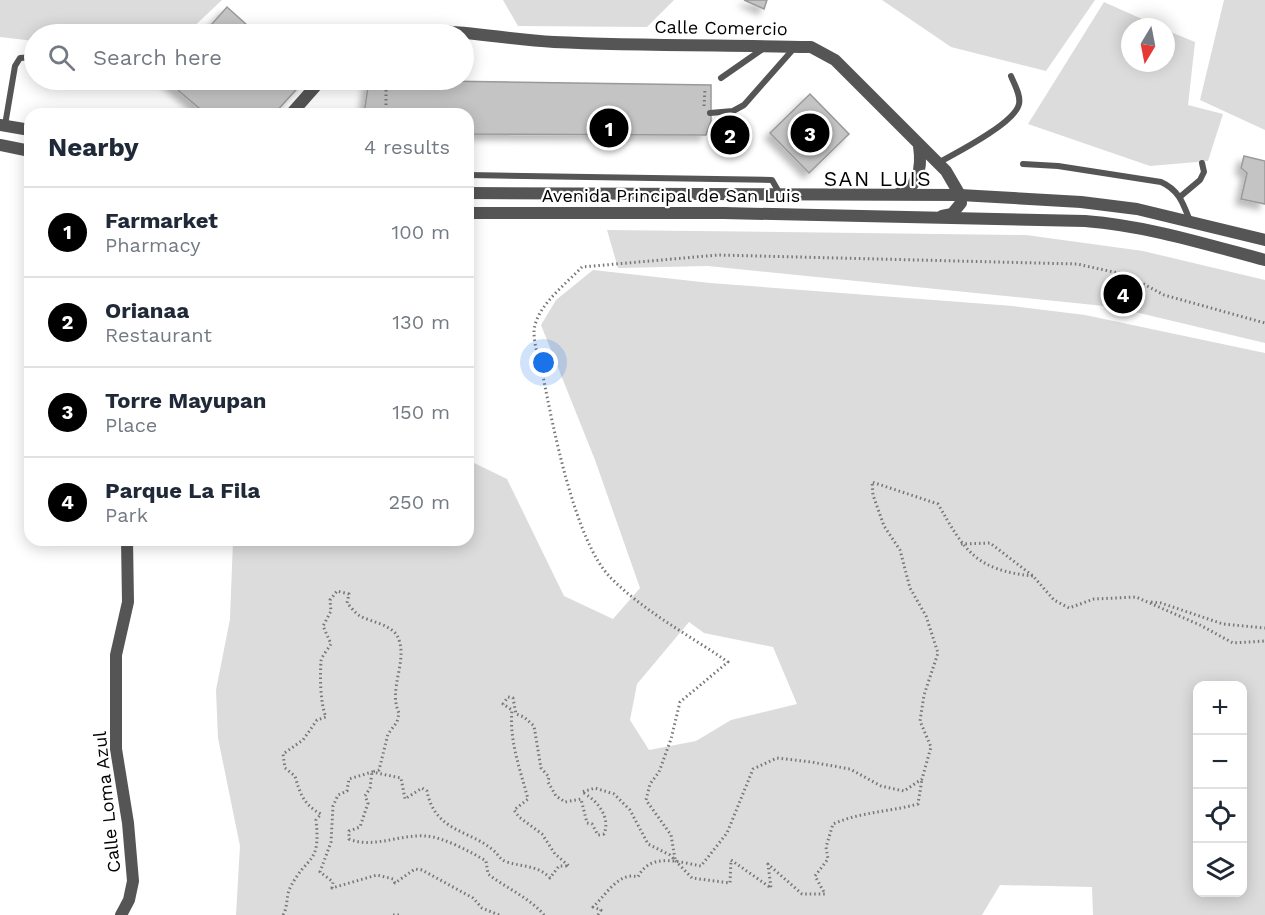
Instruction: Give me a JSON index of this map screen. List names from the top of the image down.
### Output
{
  "streets": {
    "street": ["Calle Comercio", "Avenida Principal de San Luis", "Calle Loma Azul"]
  },
  "crossings": [
    ["Calle Comercio", "Avenida Principal de San Luis"]
  ],
  "districts": ["SAN LUIS"],
  "north": "bottom",
  "page": {
    "search": "Search here",
    "pins": [
      "1",
      "3",
      "2",
      "4"
    ],
    "heading": ["Nearby", "4 results"],
    "list": [
      {
        "mark": "1",
        "name": "Farmarket",
        "note": "Pharmacy",
        "value": "100 m"
      },
      {
        "mark": "2",
        "name": "Orianaa",
        "note": "Restaurant",
        "value": "130 m"
      },
      {
        "mark": "3",
        "name": "Torre Mayupan",
        "note": "Place",
        "value": "150 m"
      },
      {
        "mark": "4",
        "name": "Parque La Fila",
        "note": "Park",
        "value": "250 m"
      }
    ],
    "map_buttons": ["+", "−"]
  }
}
